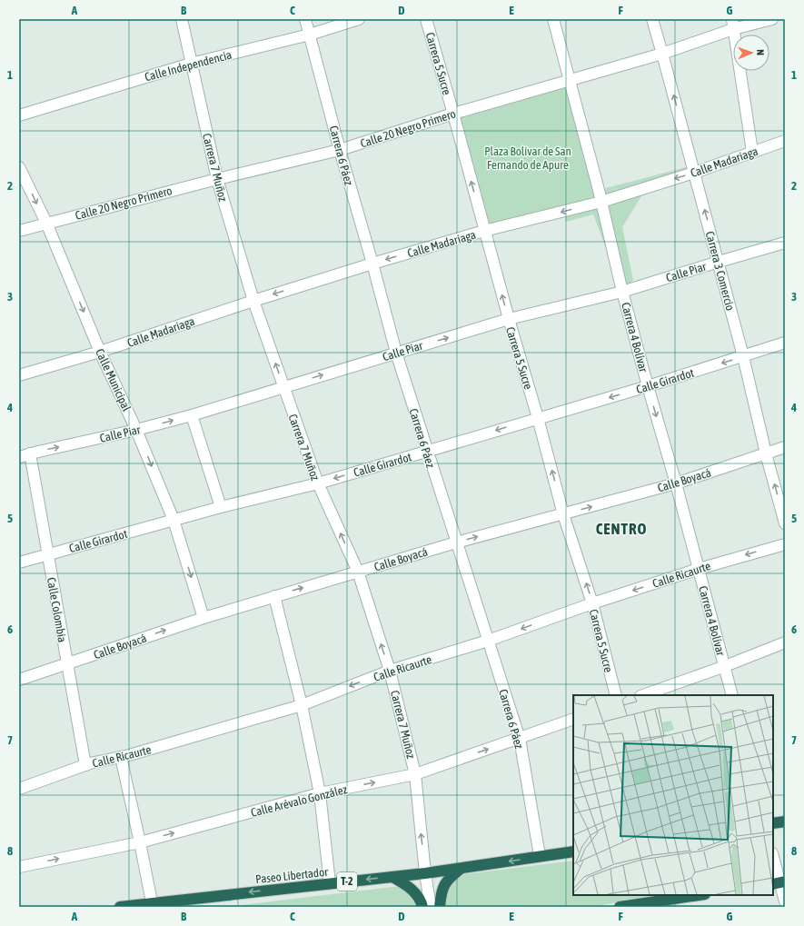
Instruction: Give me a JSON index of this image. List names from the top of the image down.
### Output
{
  "streets": {
    "highway": ["Paseo Libertador", "T-2"],
    "street": [
      "Carrera 5 Sucre",
      "Calle Independencia",
      "Calle 20 Negro Primero",
      "Carrera 6 Páez",
      "Calle Madariaga",
      "Carrera 7 Muñoz",
      "Carrera 3 Comercio",
      "Calle Piar",
      "Carrera 4 Bolívar",
      "Calle Municipal",
      "Calle Girardot",
      "Calle Boyacá",
      "Calle Ricaurte",
      "Calle Colombia",
      "Calle Arévalo González"
    ]
  },
  "crossings": [
    ["Carrera 5 Sucre", "Calle 20 Negro Primero"],
    ["Carrera 5 Sucre", "Calle Madariaga"],
    ["Carrera 5 Sucre", "Calle Piar"],
    ["Carrera 5 Sucre", "Calle Girardot"],
    ["Carrera 5 Sucre", "Calle Boyacá"],
    ["Carrera 5 Sucre", "Calle Ricaurte"],
    ["Calle Independencia", "Carrera 6 Páez"],
    ["Calle Independencia", "Carrera 7 Muñoz"],
    ["Calle 20 Negro Primero", "Carrera 6 Páez"],
    ["Calle 20 Negro Primero", "Carrera 7 Muñoz"],
    ["Calle 20 Negro Primero", "Carrera 3 Comercio"],
    ["Calle 20 Negro Primero", "Carrera 4 Bolívar"],
    ["Calle 20 Negro Primero", "Calle Municipal"],
    ["Carrera 6 Páez", "Calle Madariaga"],
    ["Carrera 6 Páez", "Calle Piar"],
    ["Carrera 6 Páez", "Calle Girardot"],
    ["Carrera 6 Páez", "Calle Boyacá"],
    ["Carrera 6 Páez", "Calle Ricaurte"],
    ["Carrera 6 Páez", "Calle Arévalo González"],
    ["Carrera 6 Páez", "Paseo Libertador"],
    ["Calle Madariaga", "Carrera 7 Muñoz"],
    ["Calle Madariaga", "Carrera 3 Comercio"],
    ["Calle Madariaga", "Carrera 4 Bolívar"],
    ["Calle Madariaga", "Calle Municipal"],
    ["Carrera 7 Muñoz", "Calle Piar"],
    ["Carrera 7 Muñoz", "Calle Girardot"],
    ["Carrera 7 Muñoz", "Calle Boyacá"],
    ["Carrera 7 Muñoz", "Calle Ricaurte"],
    ["Carrera 7 Muñoz", "Calle Arévalo González"],
    ["Carrera 7 Muñoz", "Paseo Libertador"],
    ["Carrera 3 Comercio", "Calle Piar"],
    ["Carrera 3 Comercio", "Calle Girardot"],
    ["Carrera 3 Comercio", "Calle Boyacá"],
    ["Calle Piar", "Carrera 4 Bolívar"],
    ["Calle Piar", "Calle Municipal"],
    ["Calle Piar", "Calle Colombia"],
    ["Carrera 4 Bolívar", "Calle Girardot"],
    ["Carrera 4 Bolívar", "Calle Boyacá"],
    ["Carrera 4 Bolívar", "Calle Ricaurte"],
    ["Calle Municipal", "Calle Girardot"],
    ["Calle Municipal", "Calle Boyacá"],
    ["Calle Girardot", "Calle Colombia"],
    ["Calle Boyacá", "Calle Colombia"],
    ["Calle Ricaurte", "Calle Colombia"]
  ],
  "one_way": [
    "Carrera 5 Sucre",
    "Calle Madariaga",
    "Calle Piar",
    "Calle Municipal",
    "Calle Girardot",
    "Calle Boyacá",
    "Calle Ricaurte",
    "Calle Arévalo González",
    "Paseo Libertador"
  ],
  "districts": ["CENTRO"],
  "parks": ["Plaza Bolívar de San Fernando de Apure"],
  "north": "right",
  "grid": {
    "columns": [
      "A",
      "B",
      "C",
      "D",
      "E",
      "F",
      "G"
    ],
    "rows": [
      "1",
      "2",
      "3",
      "4",
      "5",
      "6",
      "7",
      "8"
    ]
  }
}
